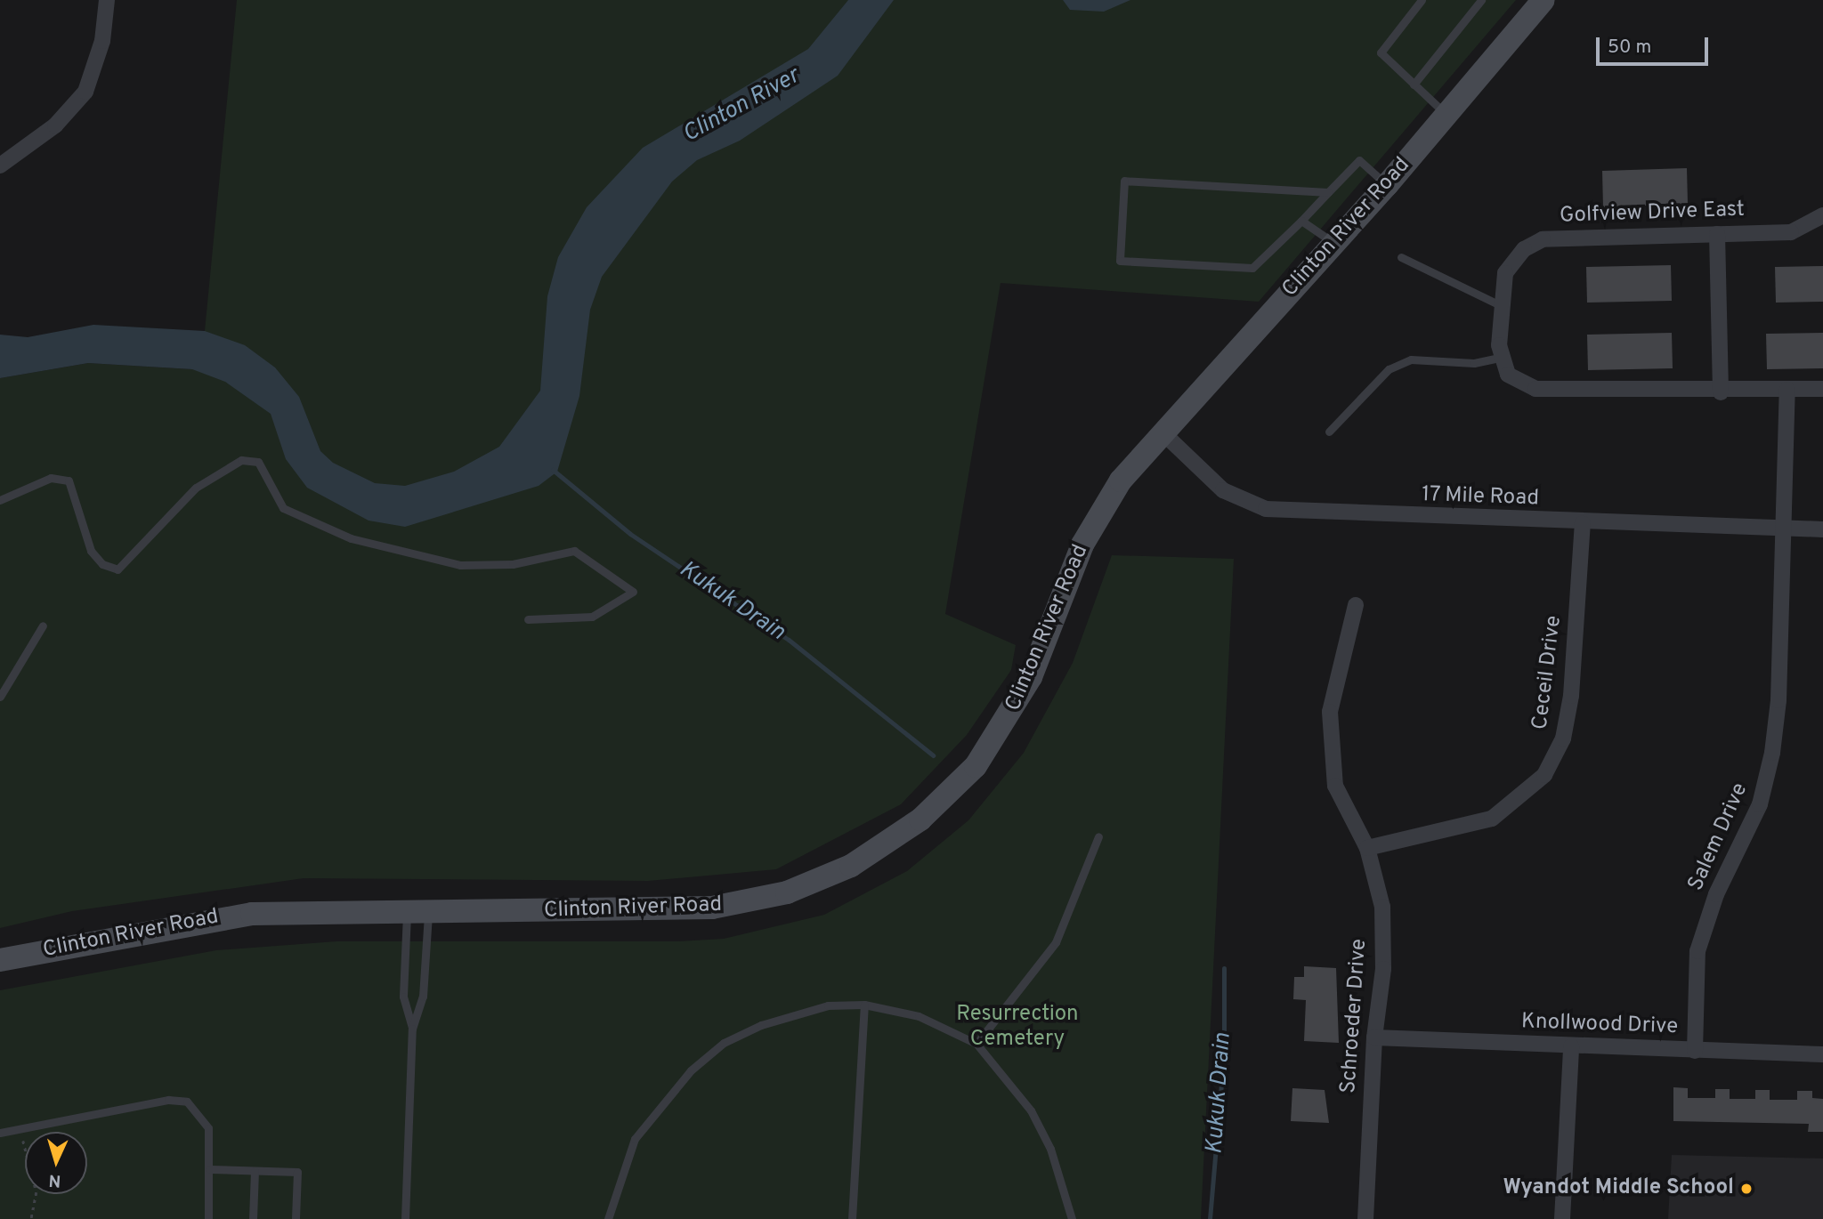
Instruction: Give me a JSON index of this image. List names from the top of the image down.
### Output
{
  "streets": {
    "street": [
      "Golfview Drive East",
      "Clinton River Road",
      "17 Mile Road",
      "Ceceil Drive",
      "Salem Drive",
      "Schroeder Drive",
      "Knollwood Drive"
    ]
  },
  "crossings": [
    ["Clinton River Road", "17 Mile Road"],
    ["17 Mile Road", "Ceceil Drive"],
    ["17 Mile Road", "Salem Drive"],
    ["Ceceil Drive", "Schroeder Drive"],
    ["Salem Drive", "Knollwood Drive"],
    ["Schroeder Drive", "Knollwood Drive"]
  ],
  "water": ["Clinton River", "Kukuk Drain"],
  "parks": ["Resurrection Cemetery"],
  "places": ["Wyandot Middle School"],
  "scale_bar": "50 m",
  "north": "bottom"
}
